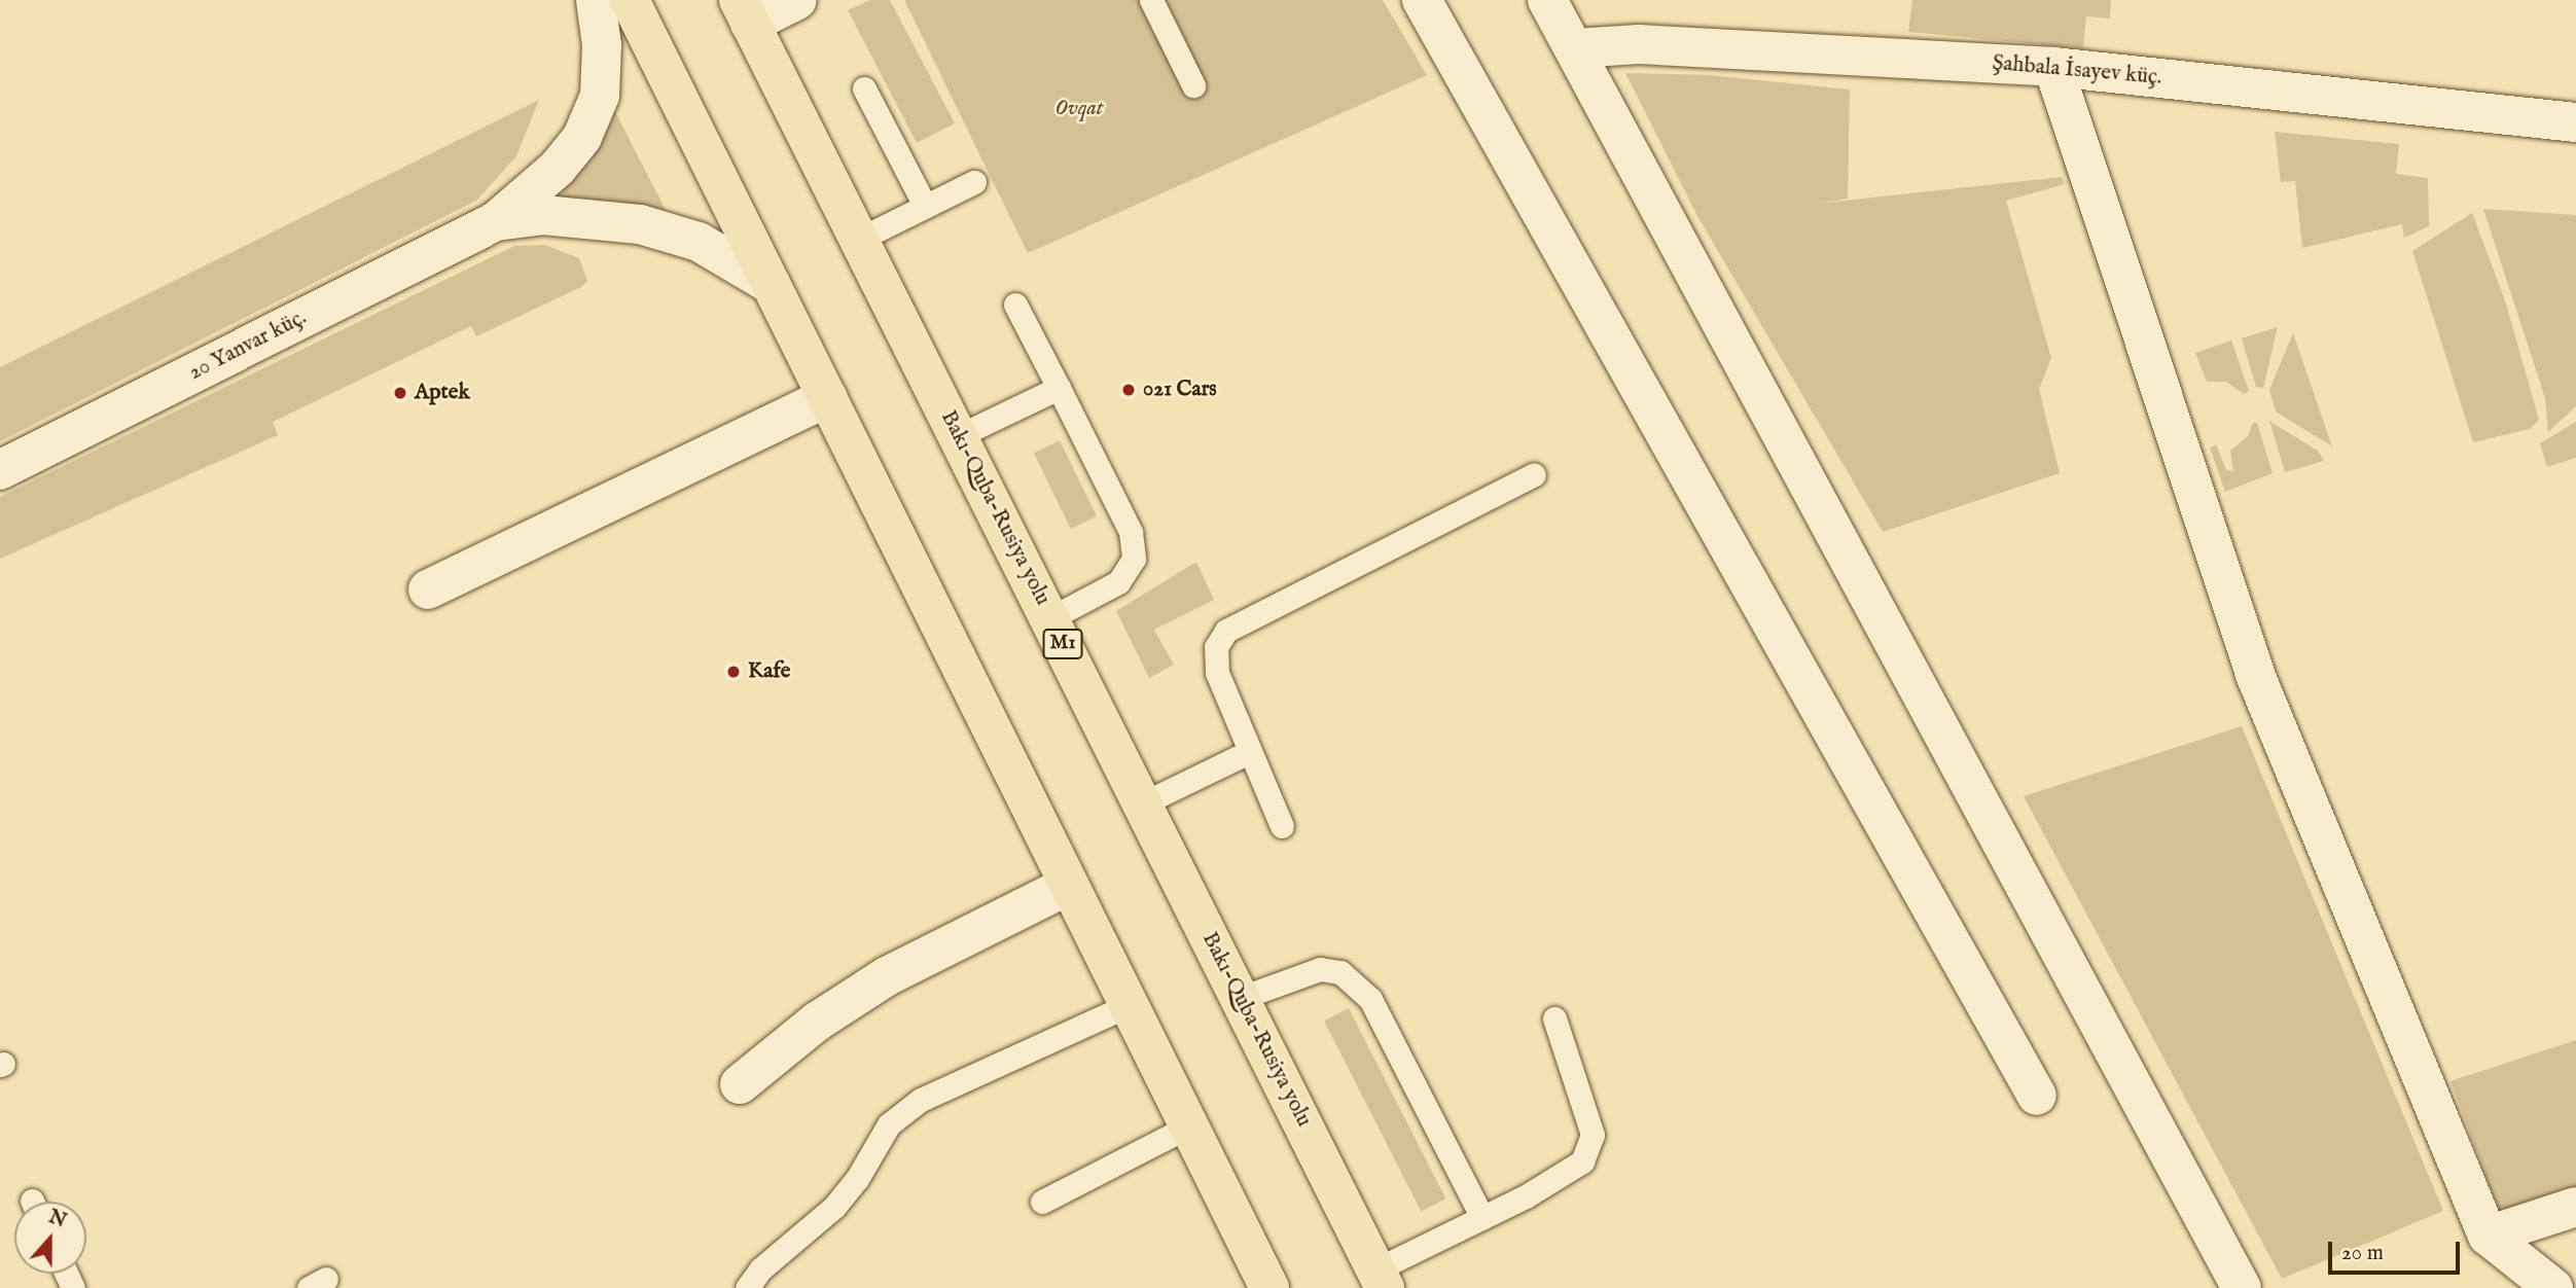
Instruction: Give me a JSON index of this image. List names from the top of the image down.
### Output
{
  "streets": {
    "highway": ["Bakı-Quba-Rusiya yolu", "M1"],
    "street": ["Şahbala İsayev küç.", "20 Yanvar küç."]
  },
  "parks": ["Ovqat"],
  "places": ["021 Cars", "Aptek", "Kafe"],
  "scale_bar": "20 m",
  "north": "top"
}
